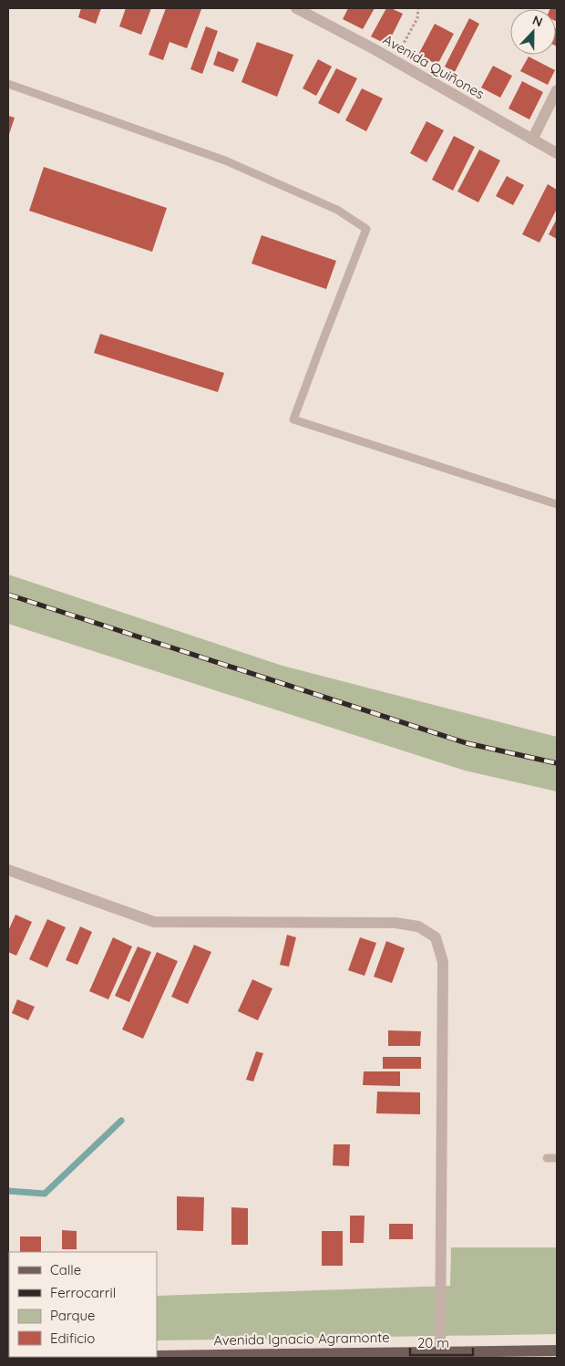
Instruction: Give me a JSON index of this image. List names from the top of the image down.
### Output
{
  "streets": {
    "main road": ["Avenida Ignacio Agramonte"],
    "street": ["Avenida Quiñones"]
  },
  "legend": [
    "Calle",
    "Ferrocarril",
    "Parque",
    "Edificio"
  ],
  "scale_bar": "20 m",
  "north": "top"
}
